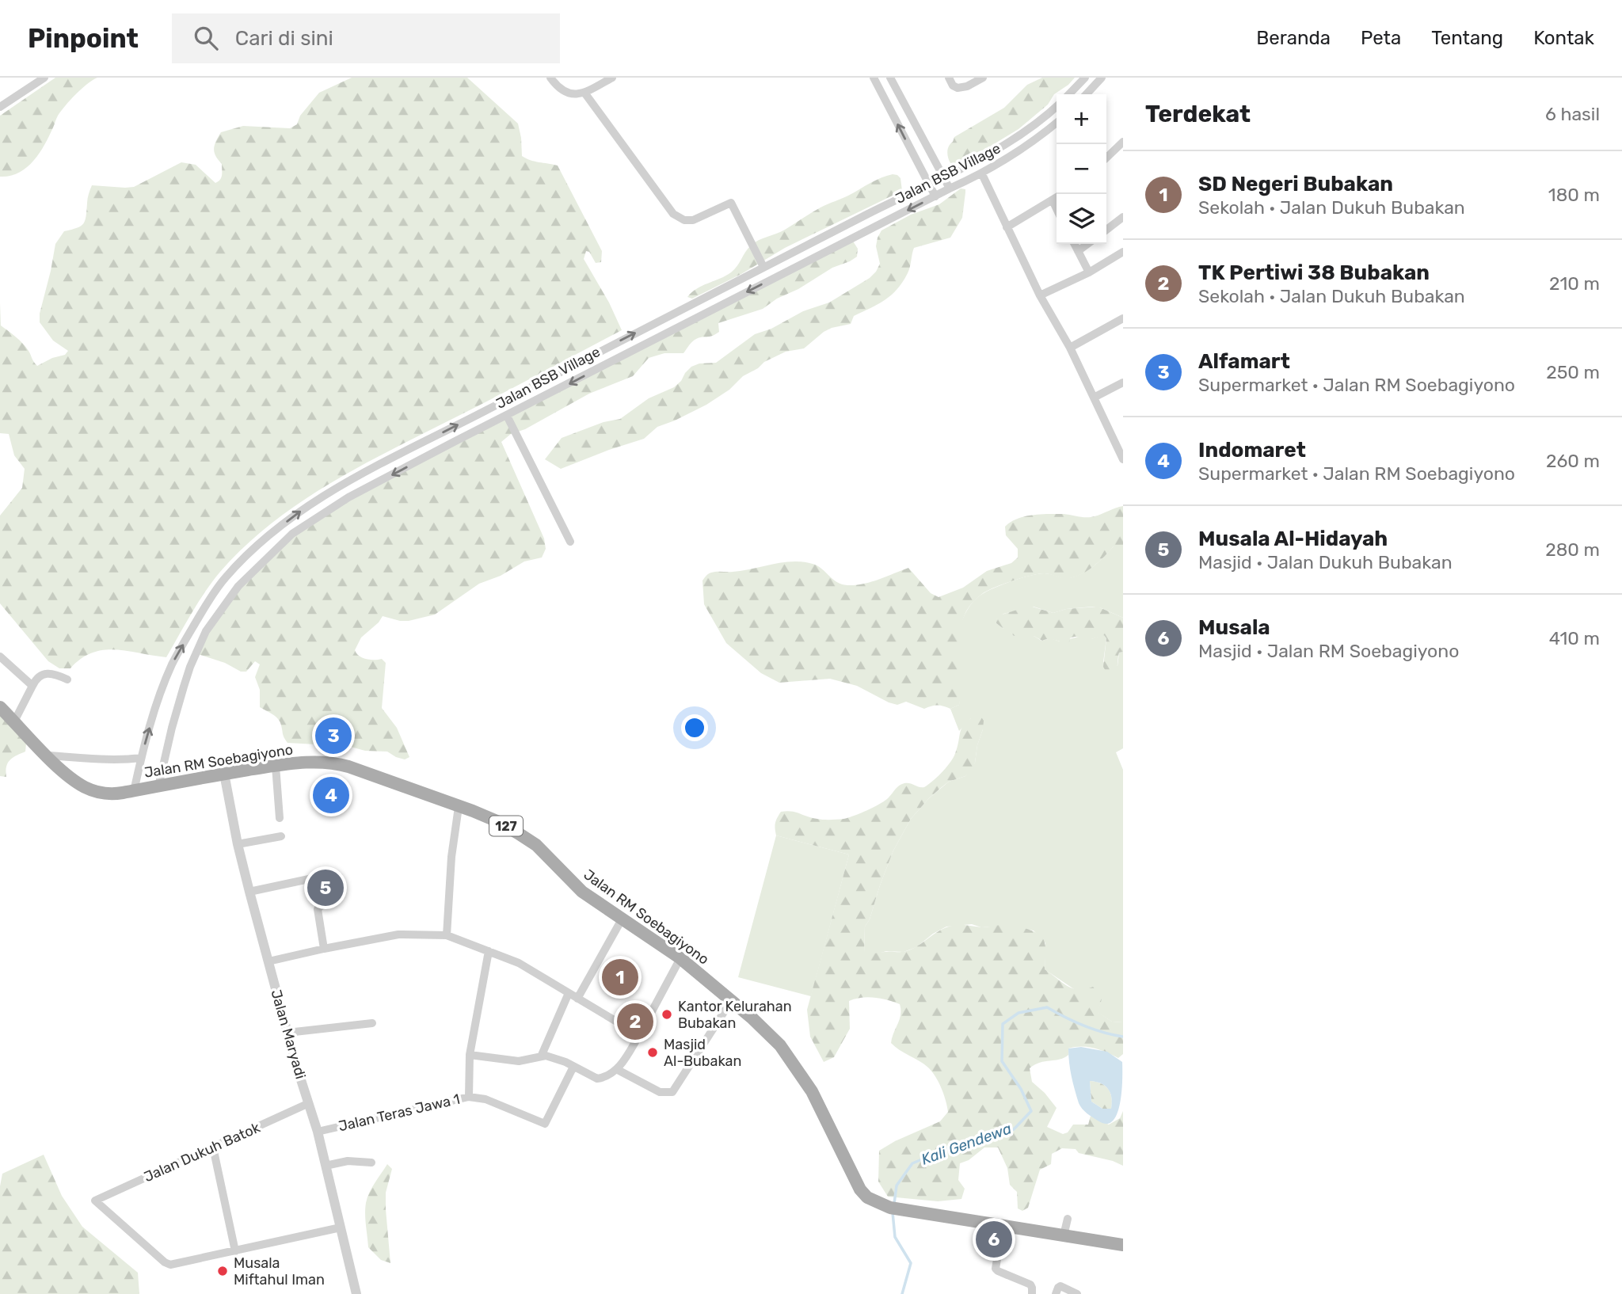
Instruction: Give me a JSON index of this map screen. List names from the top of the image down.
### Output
{
  "streets": {
    "main road": ["Jalan RM Soebagiyono", "127"],
    "street": [
      "Jalan BSB Village",
      "Jalan Maryadi",
      "Jalan Teras Jawa 1",
      "Jalan Dukuh Batok"
    ]
  },
  "crossings": [
    ["Jalan BSB Village", "Jalan RM Soebagiyono"],
    ["Jalan RM Soebagiyono", "Jalan Maryadi"],
    ["Jalan Maryadi", "Jalan Teras Jawa 1"],
    ["Jalan Maryadi", "Jalan Dukuh Batok"]
  ],
  "water": ["Kali Gendewa"],
  "places": ["Kantor Kelurahan Bubakan", "Masjid Al-Bubakan", "Musala Miftahul Iman"],
  "page": {
    "header": "Pinpoint",
    "search": "Cari di sini",
    "nav": [
      "Beranda",
      "Peta",
      "Tentang",
      "Kontak"
    ],
    "heading": ["Terdekat", "6 hasil"],
    "map_buttons": ["+", "−"],
    "list": [
      {
        "mark": "1",
        "name": "SD Negeri Bubakan",
        "note": "Sekolah · Jalan Dukuh Bubakan",
        "value": "180 m"
      },
      {
        "mark": "2",
        "name": "TK Pertiwi 38 Bubakan",
        "note": "Sekolah · Jalan Dukuh Bubakan",
        "value": "210 m"
      },
      {
        "mark": "3",
        "name": "Alfamart",
        "note": "Supermarket · Jalan RM Soebagiyono",
        "value": "250 m"
      },
      {
        "mark": "4",
        "name": "Indomaret",
        "note": "Supermarket · Jalan RM Soebagiyono",
        "value": "260 m"
      },
      {
        "mark": "5",
        "name": "Musala Al-Hidayah",
        "note": "Masjid · Jalan Dukuh Bubakan",
        "value": "280 m"
      },
      {
        "mark": "6",
        "name": "Musala",
        "note": "Masjid · Jalan RM Soebagiyono",
        "value": "410 m"
      }
    ],
    "pins": [
      "3",
      "4",
      "5",
      "1",
      "2",
      "6"
    ]
  }
}
